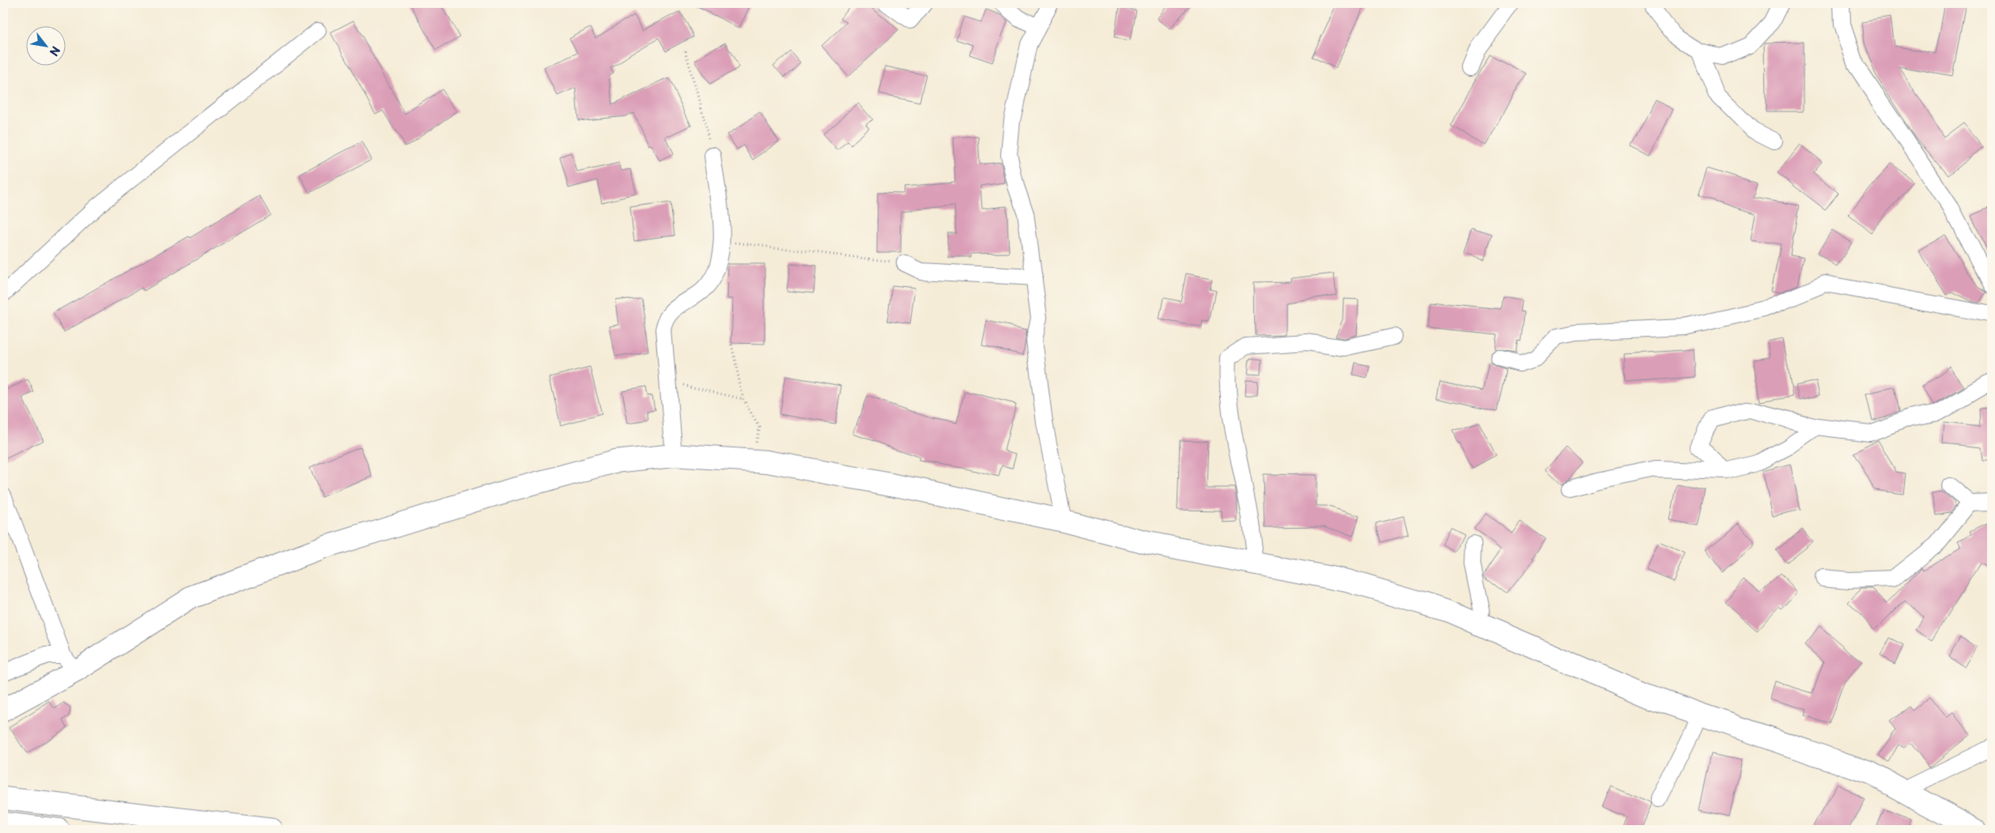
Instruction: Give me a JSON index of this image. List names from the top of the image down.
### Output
{
  "north": "bottom right"
}
